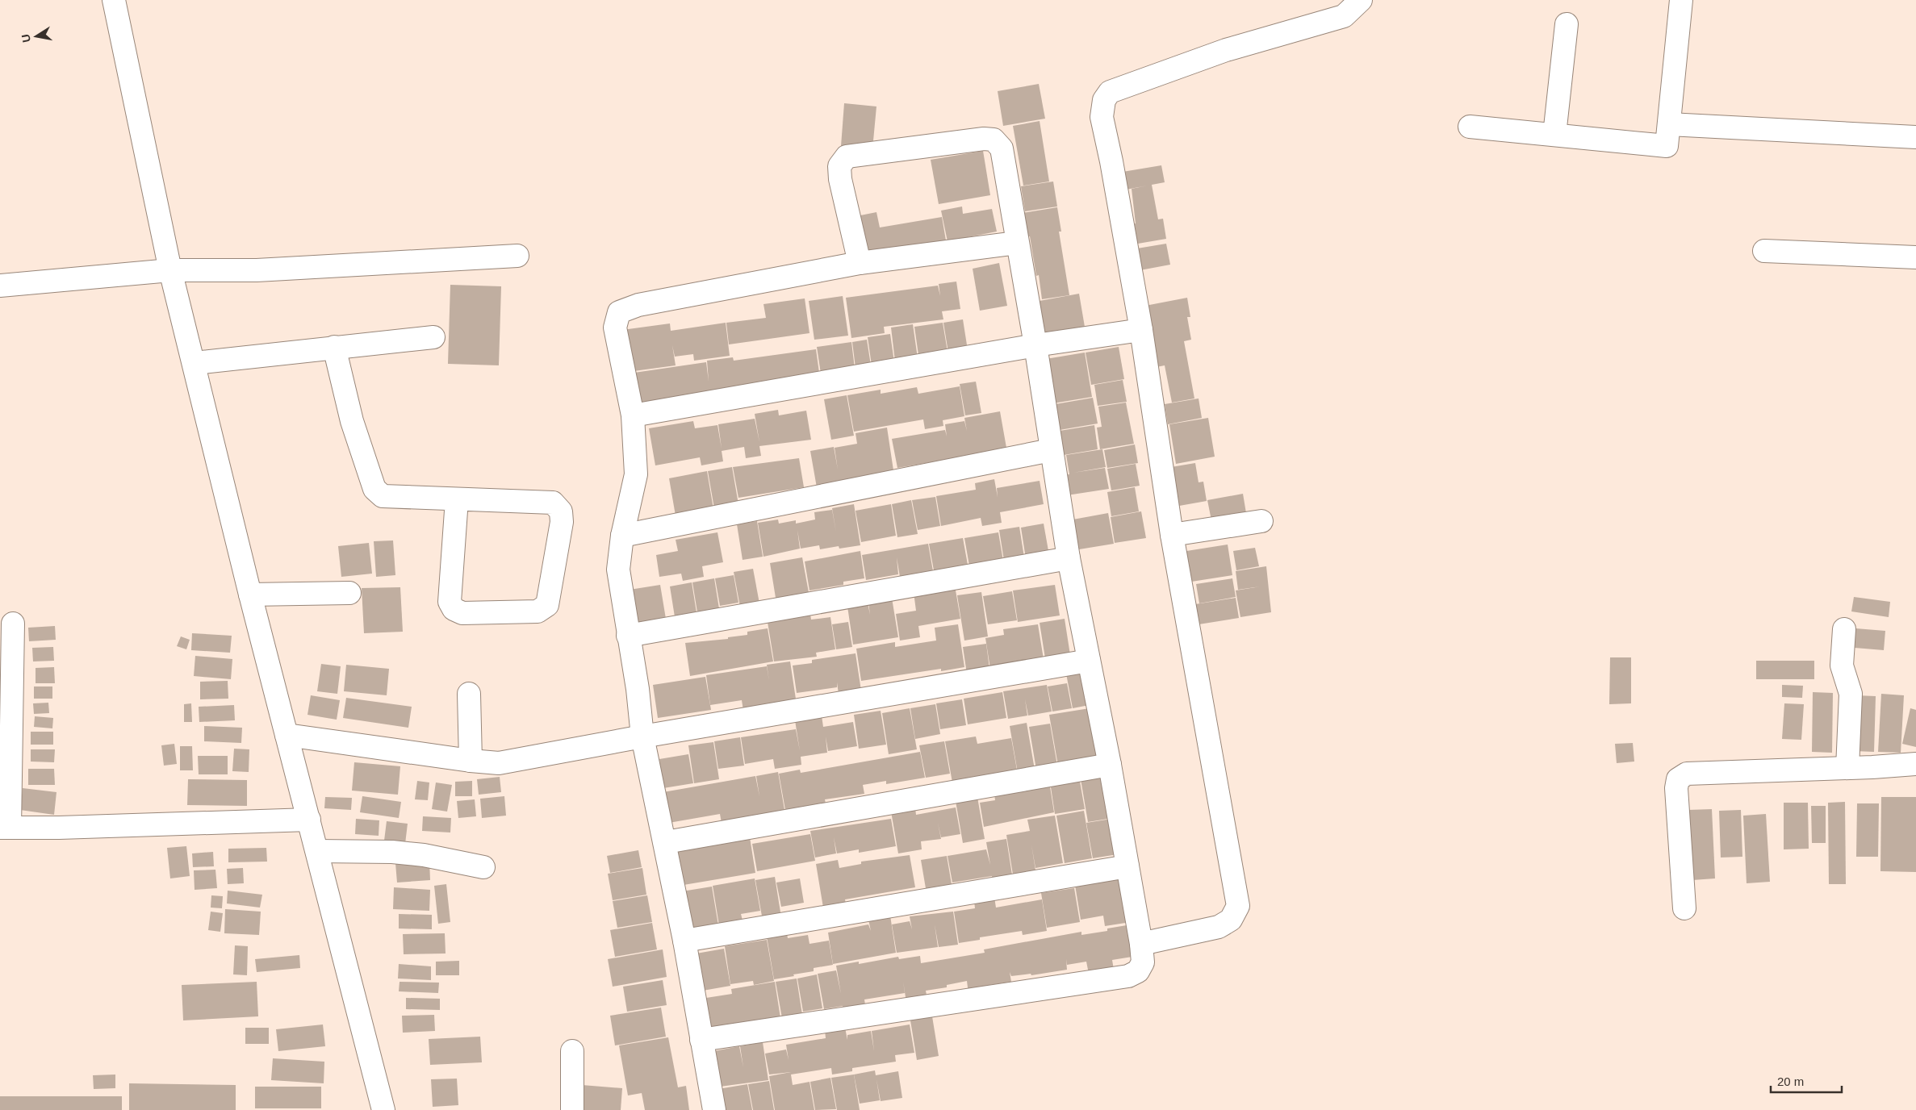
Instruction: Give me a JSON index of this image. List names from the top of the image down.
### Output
{
  "scale_bar": "20 m",
  "north": "left"
}
